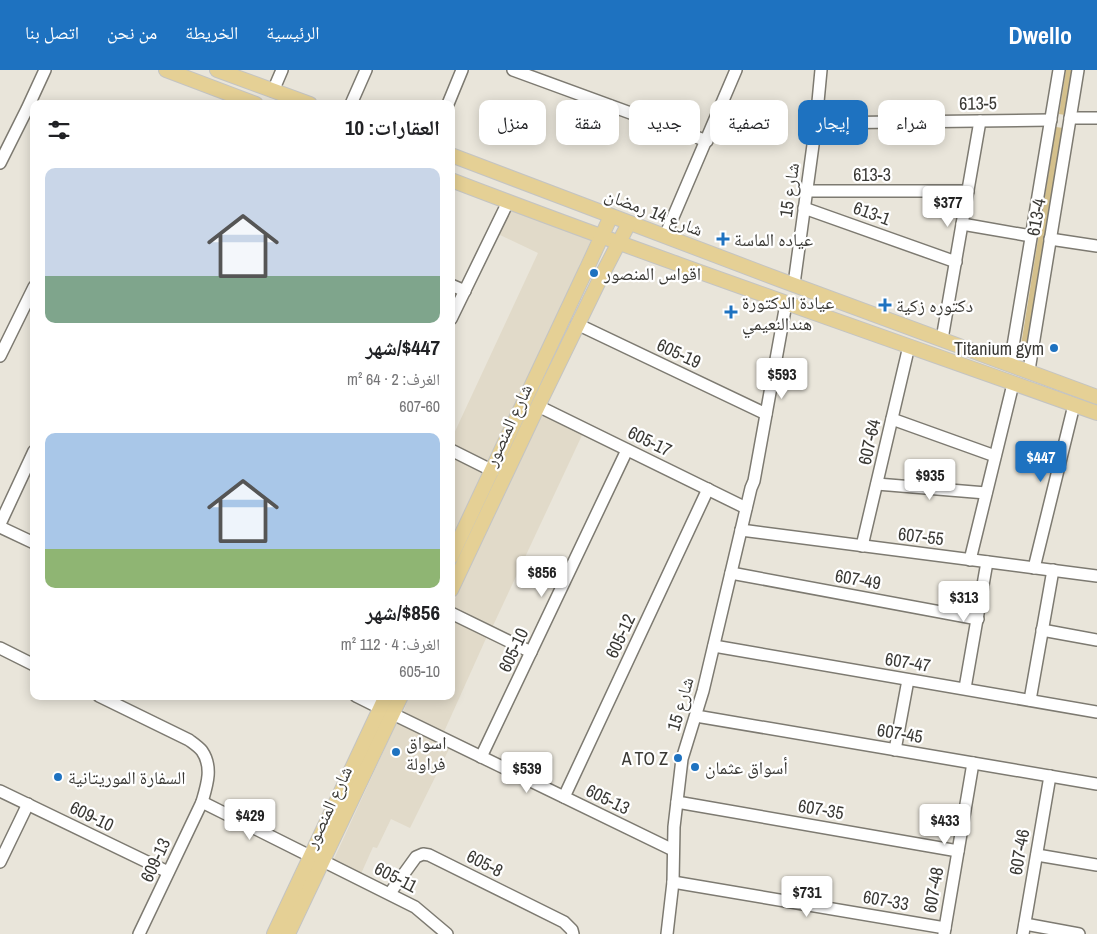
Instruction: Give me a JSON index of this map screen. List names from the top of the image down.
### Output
{
  "streets": {
    "main road": ["شارع 14 رمضان", "شارع المنصور"],
    "street": [
      "613-5",
      "613-3",
      "شارع 15",
      "613-1",
      "613-4",
      "605-19",
      "605-17",
      "607-64",
      "607-55",
      "607-49",
      "605-12",
      "605-10",
      "607-47",
      "607-45",
      "605-13",
      "607-35",
      "609-10",
      "607-46",
      "609-13",
      "605-8",
      "605-11",
      "607-48",
      "607-33"
    ]
  },
  "crossings": [
    ["613-5", "613-4"],
    ["613-3", "شارع 15"],
    ["شارع 15", "شارع 14 رمضان"],
    ["شارع 15", "613-1"],
    ["شارع 15", "605-19"],
    ["شارع 15", "605-17"],
    ["شارع 15", "607-55"],
    ["شارع 15", "607-49"],
    ["شارع 15", "607-47"],
    ["شارع 15", "607-45"],
    ["شارع 15", "605-13"],
    ["شارع 15", "607-35"],
    ["شارع 15", "607-33"],
    ["شارع 14 رمضان", "613-4"],
    ["شارع 14 رمضان", "شارع المنصور"],
    ["605-19", "شارع المنصور"],
    ["شارع المنصور", "605-17"],
    ["شارع المنصور", "605-13"],
    ["شارع المنصور", "605-11"],
    ["605-17", "605-12"],
    ["605-17", "605-10"],
    ["607-64", "607-55"],
    ["605-12", "605-13"],
    ["605-10", "605-13"],
    ["607-45", "607-46"],
    ["607-45", "607-48"],
    ["607-35", "607-48"],
    ["609-10", "609-13"],
    ["609-13", "605-11"],
    ["605-8", "605-11"],
    ["607-48", "607-33"]
  ],
  "places": {
    "health": ["عياده الماسة", "دكتوره زكية", "عيادة الدكتورة هندالنعيمي"],
    "other": [
      "اقواس المنصور",
      "Titanium gym",
      "اسواق فراولة",
      "A TO Z",
      "أسواق عثمان",
      "السفارة الموريتانية"
    ]
  },
  "page": {
    "header": "Dwello",
    "nav": [
      "الرئيسية",
      "الخريطة",
      "من نحن",
      "اتصل بنا"
    ],
    "chip": [
      "شراء",
      "إيجار",
      "تصفية",
      "جديد",
      "شقة",
      "منزل"
    ],
    "heading": "العقارات: 10",
    "list": [
      {
        "name": "$447/شهر",
        "note": "الغرف: 2 · 64 m² · 607-60"
      },
      {
        "name": "$856/شهر",
        "note": "الغرف: 4 · 112 m² · 605-10"
      }
    ],
    "price": [
      "$377",
      "$593",
      "$447",
      "$935",
      "$856",
      "$313",
      "$539",
      "$429",
      "$433",
      "$731"
    ]
  }
}
